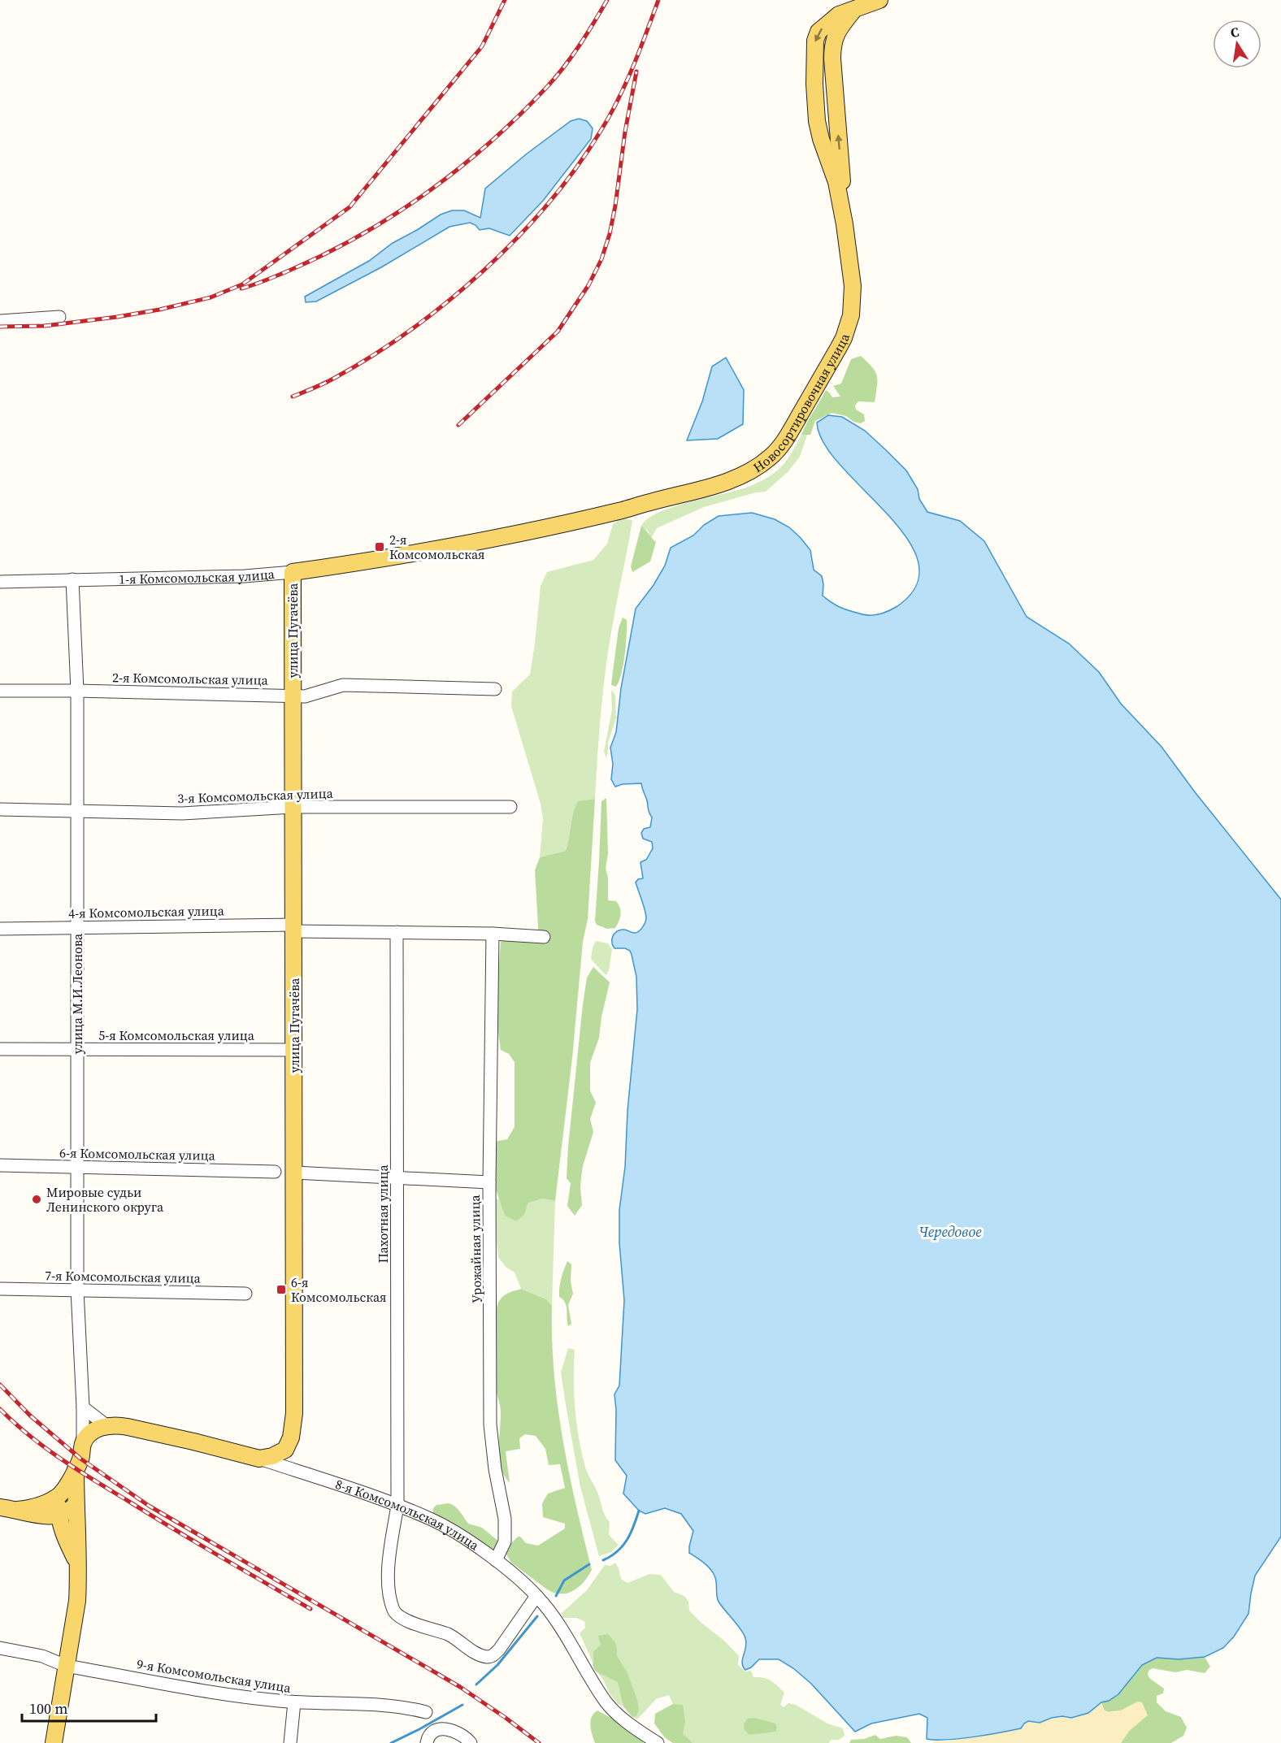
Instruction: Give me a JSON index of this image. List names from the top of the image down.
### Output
{
  "streets": {
    "main road": [
      "Новосортировочная улица",
      "1-я Комсомольская улица",
      "улица Пугачёва",
      "8-я Комсомольская улица"
    ],
    "street": [
      "2-я Комсомольская улица",
      "3-я Комсомольская улица",
      "4-я Комсомольская улица",
      "улица М.И.Леонова",
      "5-я Комсомольская улица",
      "6-я Комсомольская улица",
      "Пахотная улица",
      "Урожайная улица",
      "7-я Комсомольская улица",
      "9-я Комсомольская улица"
    ]
  },
  "crossings": [
    ["Новосортировочная улица", "1-я Комсомольская улица"],
    ["1-я Комсомольская улица", "улица Пугачёва"],
    ["1-я Комсомольская улица", "улица М.И.Леонова"],
    ["улица Пугачёва", "2-я Комсомольская улица"],
    ["улица Пугачёва", "3-я Комсомольская улица"],
    ["улица Пугачёва", "4-я Комсомольская улица"],
    ["улица Пугачёва", "5-я Комсомольская улица"],
    ["2-я Комсомольская улица", "улица М.И.Леонова"],
    ["3-я Комсомольская улица", "улица М.И.Леонова"],
    ["4-я Комсомольская улица", "улица М.И.Леонова"],
    ["4-я Комсомольская улица", "Пахотная улица"],
    ["4-я Комсомольская улица", "Урожайная улица"],
    ["улица М.И.Леонова", "5-я Комсомольская улица"],
    ["улица М.И.Леонова", "6-я Комсомольская улица"],
    ["улица М.И.Леонова", "7-я Комсомольская улица"],
    ["Пахотная улица", "8-я Комсомольская улица"],
    ["Урожайная улица", "8-я Комсомольская улица"]
  ],
  "water": ["Чередовое"],
  "places": {
    "transit": ["2-я Комсомольская", "6-я Комсомольская"],
    "other": ["Мировые судьи Ленинского округа"]
  },
  "scale_bar": "100 m",
  "north": "top"
}
